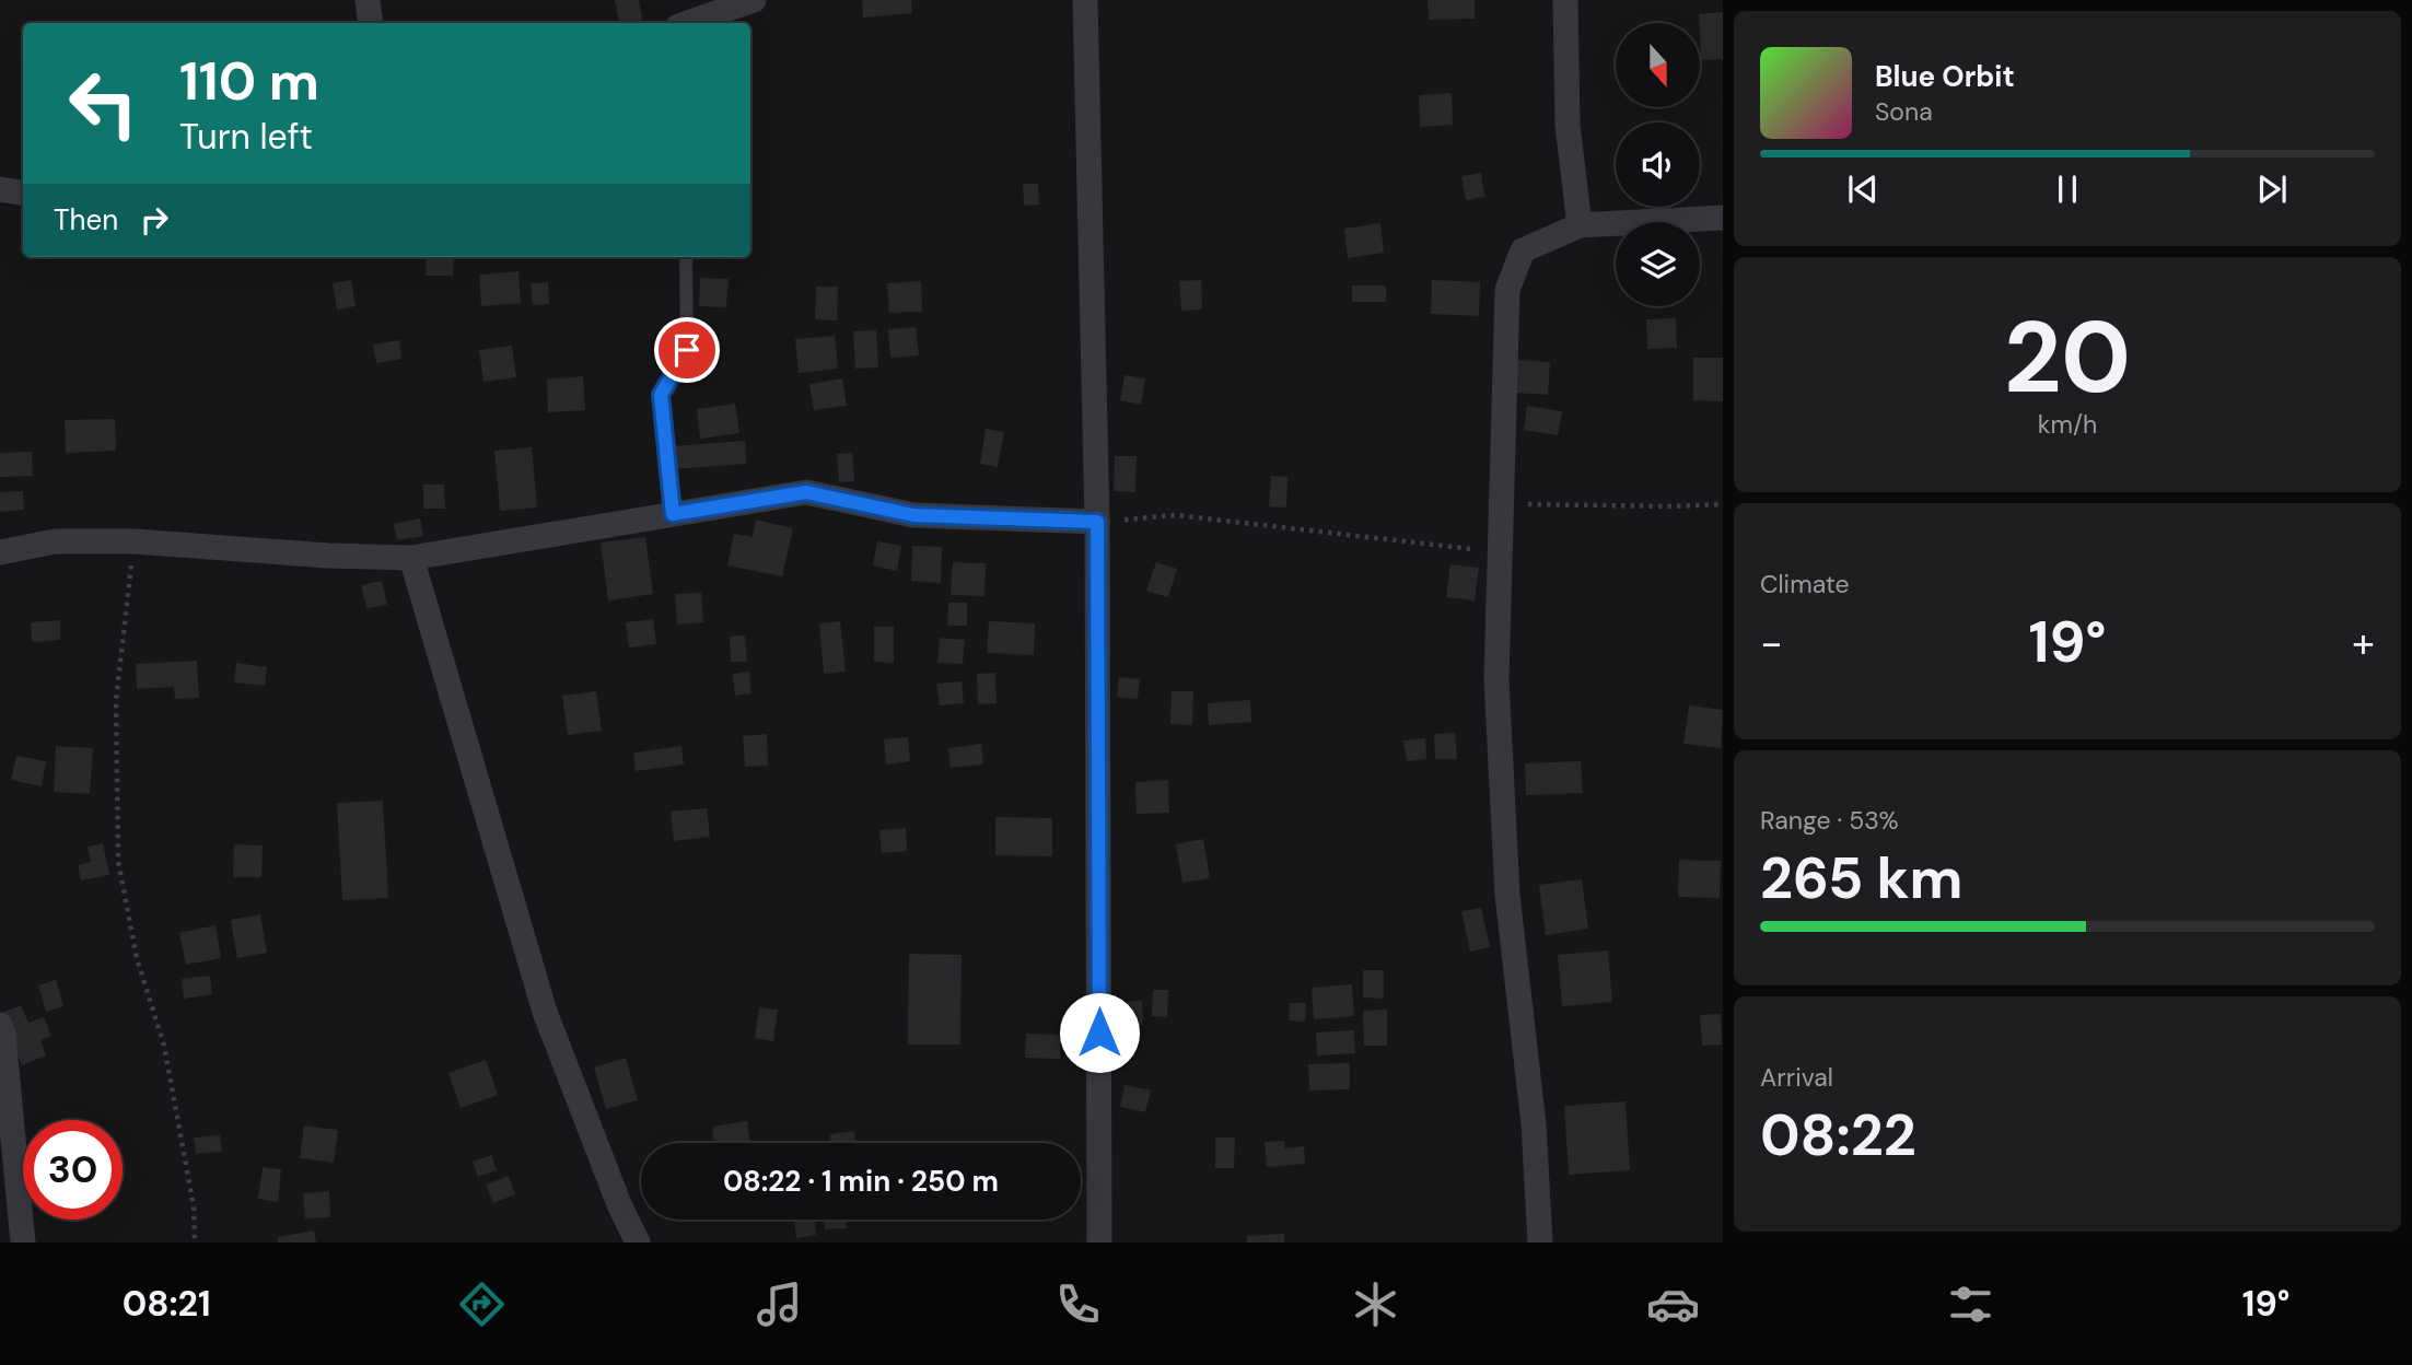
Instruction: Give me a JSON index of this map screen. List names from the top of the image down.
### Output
{
  "north": "bottom",
  "page": {
    "turn": ["110 m", "Turn left"],
    "song": ["Blue Orbit", "Sona"],
    "then": "Then",
    "tile": [
      ["20", "km/h"],
      "Climate",
      ["Range · 53%", "265 km"],
      ["Arrival", "08:22"]
    ],
    "heat": ["−", "19°", "+"],
    "limit": "30",
    "trip": "08:22 · 1 min · 250 m",
    "tabs": ["08:21", "19°"]
  }
}
